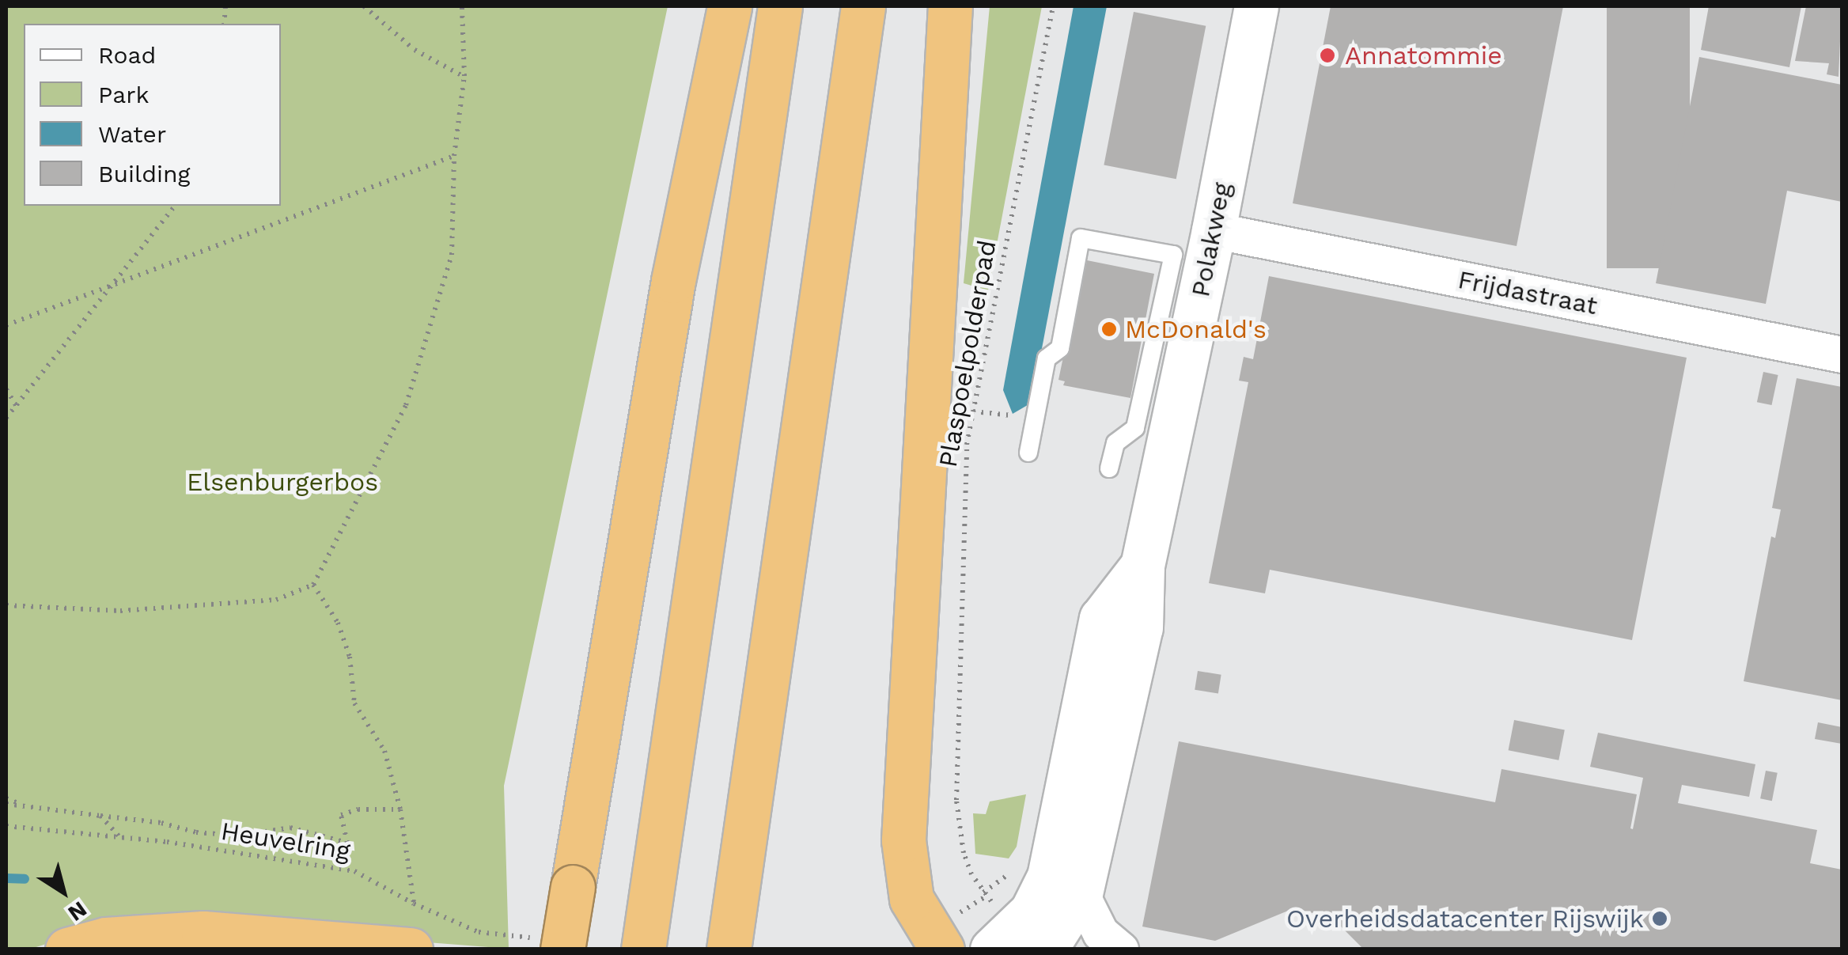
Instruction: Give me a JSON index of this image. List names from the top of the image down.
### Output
{
  "streets": {
    "street": ["Polakweg", "Frijdastraat"],
    "path": ["Plaspoelpolderpad", "Heuvelring"]
  },
  "crossings": [
    ["Polakweg", "Frijdastraat"]
  ],
  "parks": ["Elsenburgerbos"],
  "places": ["Annatommie", "McDonald's", "Overheidsdatacenter Rijswijk"],
  "legend": [
    "Road",
    "Park",
    "Water",
    "Building"
  ],
  "north": "bottom right"
}
